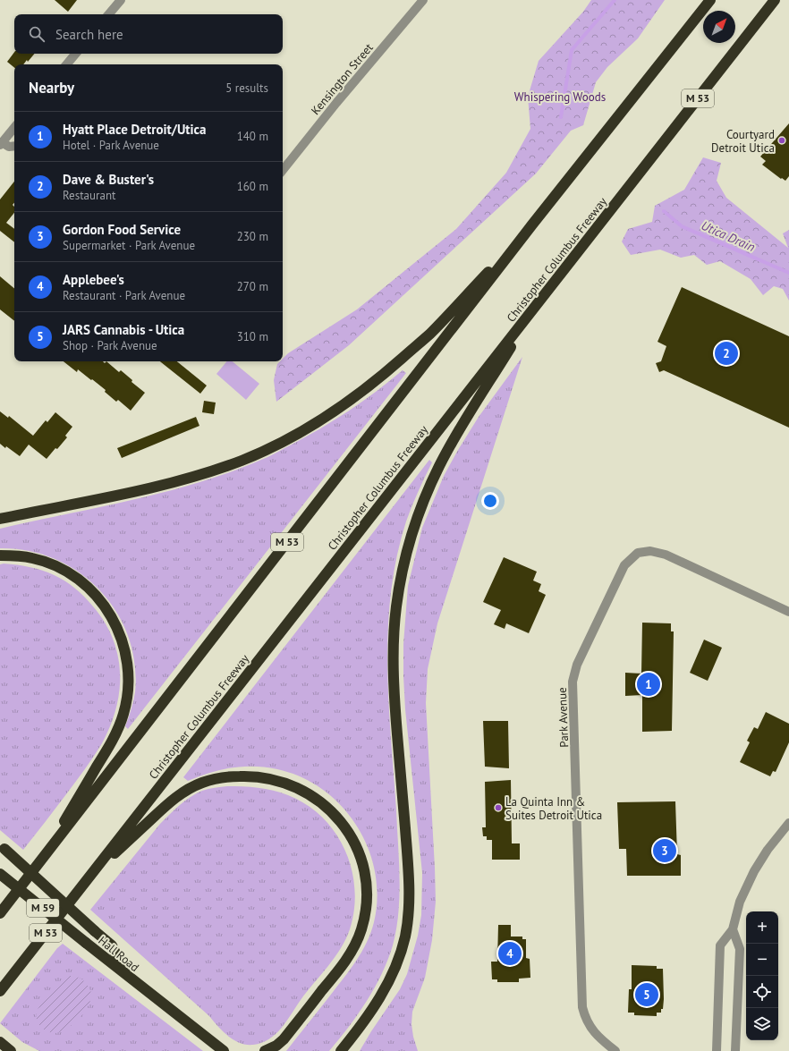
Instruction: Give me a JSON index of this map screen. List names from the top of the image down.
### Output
{
  "streets": {
    "highway": [
      "M 53",
      "Christopher Columbus Freeway",
      "M 59",
      "Hall Road"
    ],
    "street": ["Kensington Street", "Park Avenue"]
  },
  "water": ["Utica Drain"],
  "parks": ["Whispering Woods"],
  "places": ["Courtyard Detroit Utica", "La Quinta Inn & Suites Detroit Utica"],
  "north": "top right",
  "page": {
    "search": "Search here",
    "heading": ["Nearby", "5 results"],
    "list": [
      {
        "mark": "1",
        "name": "Hyatt Place Detroit/Utica",
        "note": "Hotel · Park Avenue",
        "value": "140 m"
      },
      {
        "mark": "2",
        "name": "Dave & Buster's",
        "note": "Restaurant",
        "value": "160 m"
      },
      {
        "mark": "3",
        "name": "Gordon Food Service",
        "note": "Supermarket · Park Avenue",
        "value": "230 m"
      },
      {
        "mark": "4",
        "name": "Applebee's",
        "note": "Restaurant · Park Avenue",
        "value": "270 m"
      },
      {
        "mark": "5",
        "name": "JARS Cannabis - Utica",
        "note": "Shop · Park Avenue",
        "value": "310 m"
      }
    ],
    "pins": [
      "2",
      "1",
      "3",
      "4",
      "5"
    ],
    "map_buttons": ["+", "−"]
  }
}
